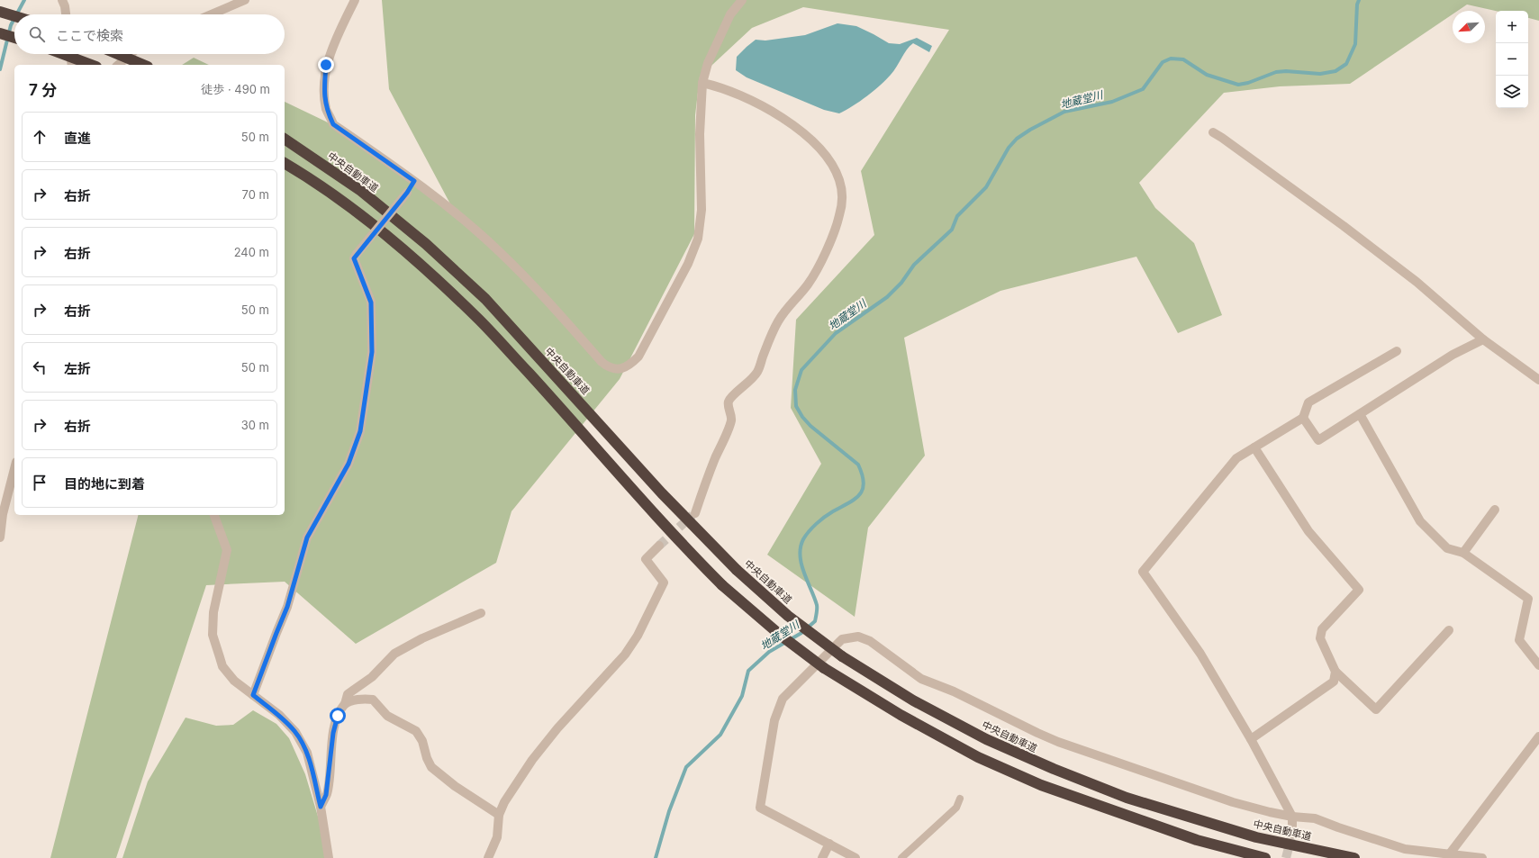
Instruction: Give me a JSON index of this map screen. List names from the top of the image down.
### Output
{
  "streets": {
    "highway": ["中央自動車道"]
  },
  "water": ["地蔵堂川"],
  "north": "bottom left",
  "page": {
    "map_buttons": ["+", "−"],
    "search": "ここで検索",
    "heading": ["7 分", "徒歩 · 490 m"],
    "list": [
      ["直進", "50 m"],
      ["右折", "70 m"],
      ["右折", "240 m"],
      ["右折", "50 m"],
      ["左折", "50 m"],
      ["右折", "30 m"],
      "目的地に到着"
    ]
  }
}
